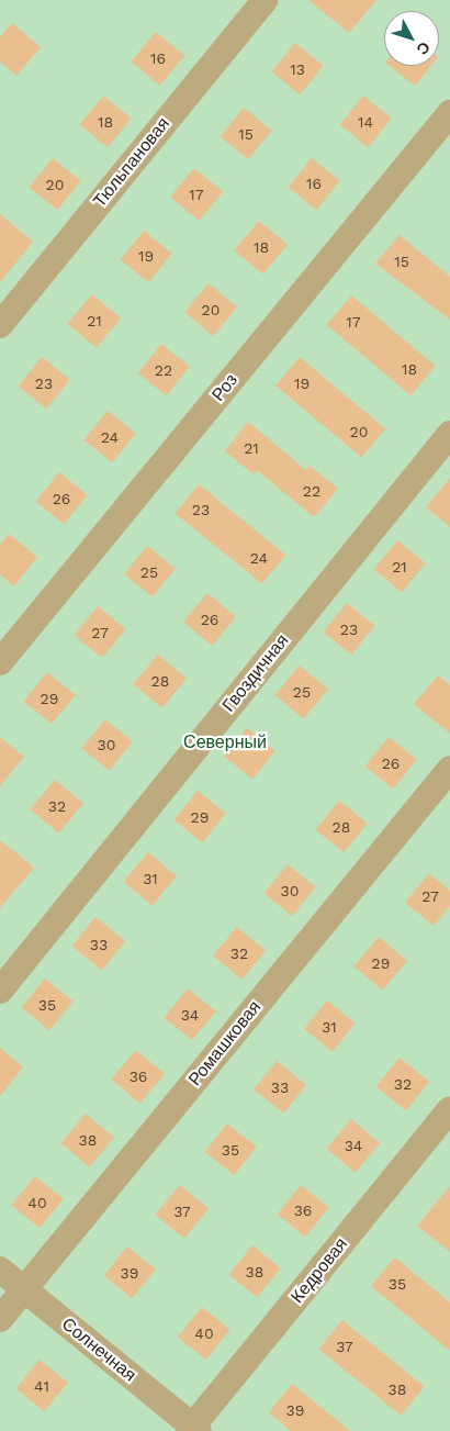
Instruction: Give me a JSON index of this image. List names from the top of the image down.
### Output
{
  "streets": {
    "street": [
      "Тюльпановая",
      "Роз",
      "Гвоздичная",
      "Ромашковая",
      "Кедровая",
      "Солнечная"
    ]
  },
  "crossings": [
    ["Ромашковая", "Солнечная"],
    ["Кедровая", "Солнечная"]
  ],
  "parks": ["Северный"],
  "house_numbers": [
    "16",
    "13",
    "18",
    "14",
    "15",
    "16",
    "20",
    "17",
    "18",
    "19",
    "15",
    "20",
    "21",
    "17",
    "18",
    "22",
    "23",
    "19",
    "20",
    "24",
    "21",
    "22",
    "26",
    "23",
    "24",
    "21",
    "25",
    "26",
    "23",
    "27",
    "28",
    "25",
    "29",
    "30",
    "26",
    "32",
    "29",
    "28",
    "31",
    "30",
    "27",
    "33",
    "32",
    "29",
    "35",
    "34",
    "31",
    "36",
    "32",
    "33",
    "38",
    "34",
    "35",
    "40",
    "36",
    "37",
    "38",
    "39",
    "35",
    "40",
    "37",
    "41",
    "38",
    "39"
  ],
  "north": "bottom right"
}
